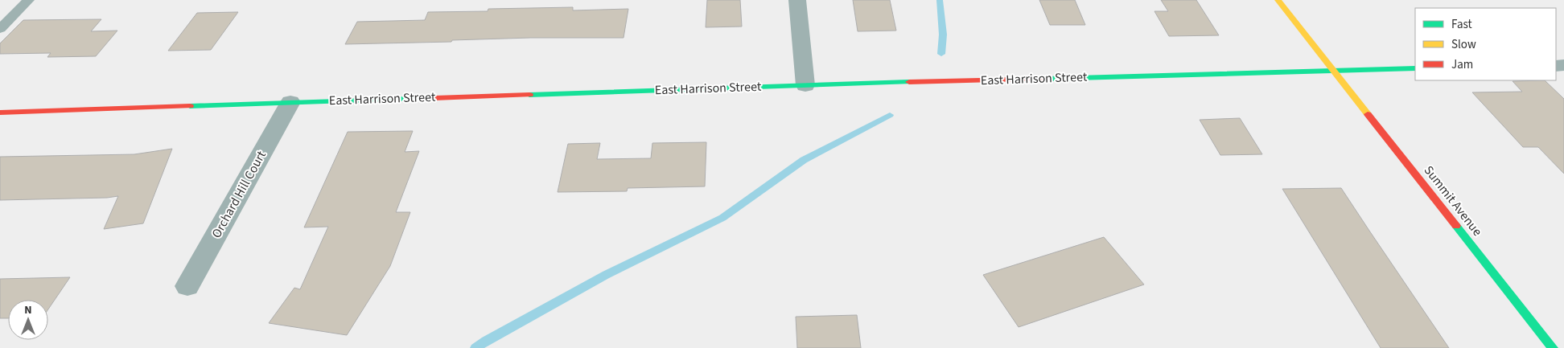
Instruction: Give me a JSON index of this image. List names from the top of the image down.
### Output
{
  "streets": {
    "street": ["East Harrison Street", "Orchard Hill Court", "Summit Avenue"]
  },
  "crossings": [
    ["East Harrison Street", "Orchard Hill Court"],
    ["East Harrison Street", "Summit Avenue"]
  ],
  "legend": ["Fast", "Slow", "Jam"],
  "north": "top"
}
